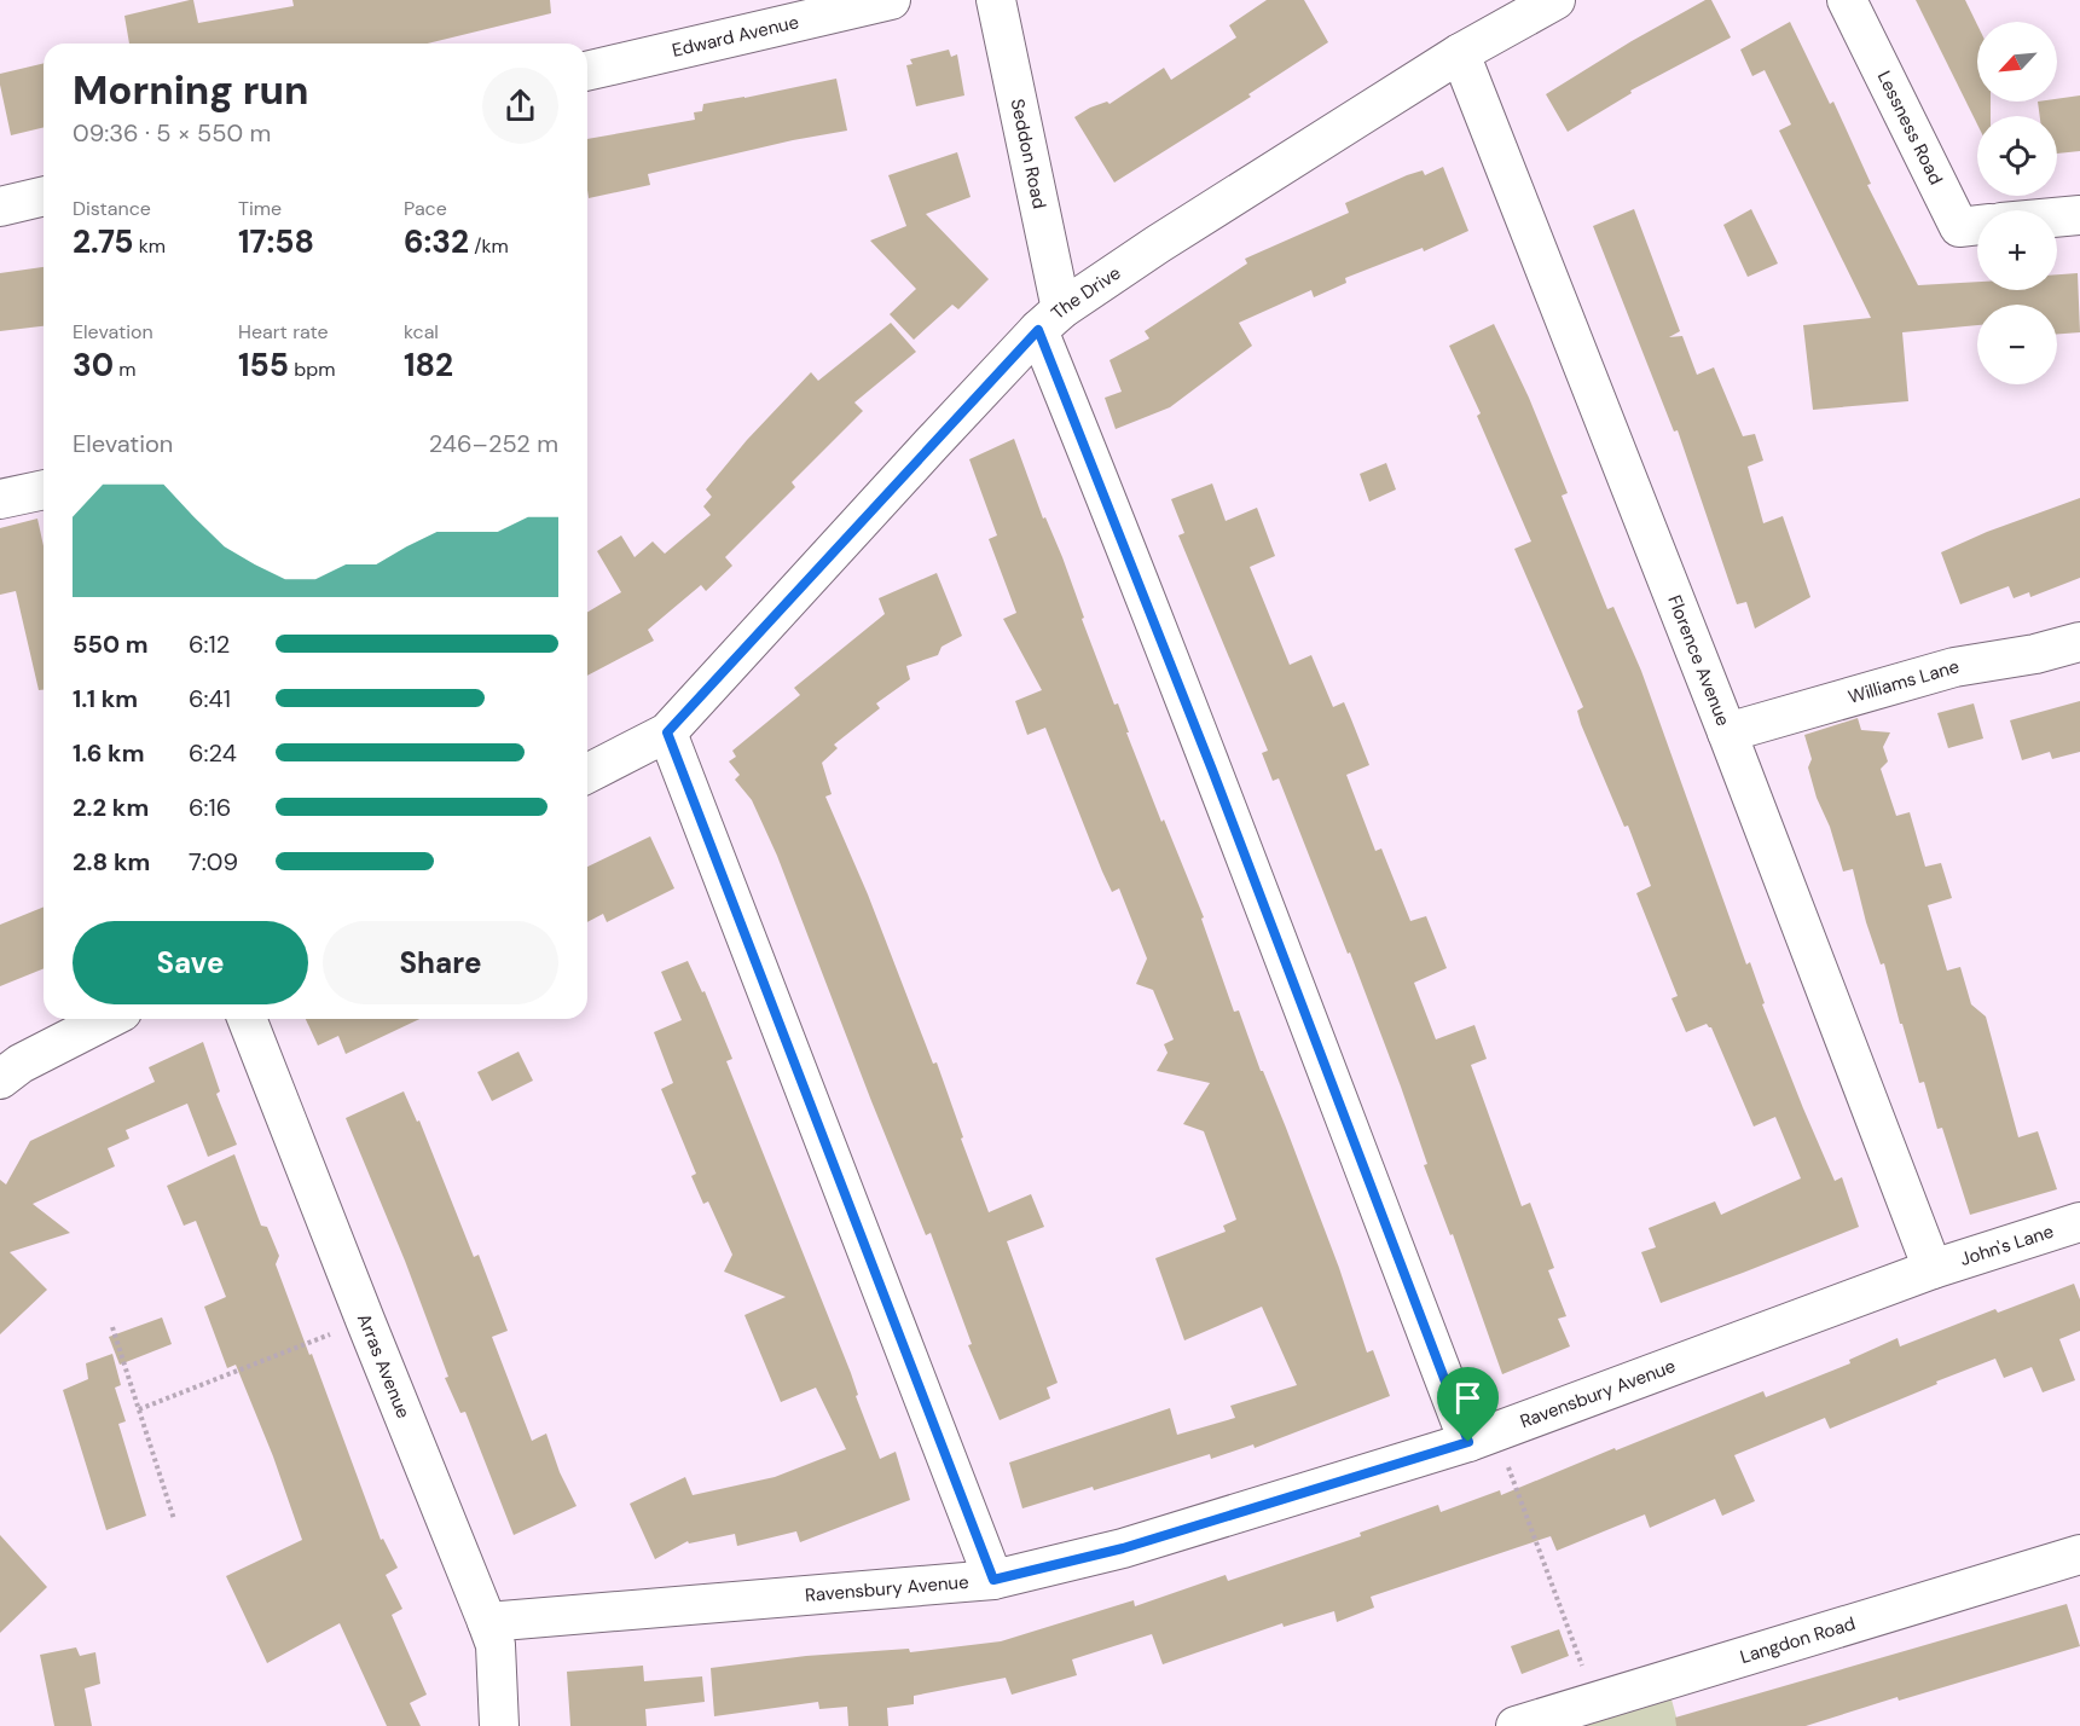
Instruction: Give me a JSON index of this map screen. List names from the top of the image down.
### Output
{
  "streets": {
    "street": [
      "Edward Avenue",
      "Lessness Road",
      "Seddon Road",
      "The Drive",
      "Florence Avenue",
      "Williams Lane",
      "John's Lane",
      "Arras Avenue",
      "Ravensbury Avenue",
      "Langdon Road"
    ]
  },
  "crossings": [
    ["Seddon Road", "The Drive"],
    ["Seddon Road", "Ravensbury Avenue"],
    ["The Drive", "Florence Avenue"],
    ["Florence Avenue", "Williams Lane"],
    ["Florence Avenue", "John's Lane"],
    ["Florence Avenue", "Ravensbury Avenue"],
    ["John's Lane", "Ravensbury Avenue"],
    ["Arras Avenue", "Ravensbury Avenue"]
  ],
  "north": "bottom left",
  "page": {
    "map_buttons": ["+", "−"],
    "heading": ["Morning run", "09:36 · 5 × 550 m"],
    "stats": [
      ["Distance", "2.75 km"],
      ["Time", "17:58"],
      ["Pace", "6:32 /km"],
      ["Elevation", "30 m"],
      ["Heart rate", "155 bpm"],
      ["kcal", "182"]
    ],
    "chart": ["Elevation", "246–252 m"],
    "list": [
      {
        "name": "550 m",
        "note": "6:12"
      },
      {
        "name": "1.1 km",
        "note": "6:41"
      },
      {
        "name": "1.6 km",
        "note": "6:24"
      },
      {
        "name": "2.2 km",
        "note": "6:16"
      },
      {
        "name": "2.8 km",
        "note": "7:09"
      }
    ],
    "buttons": ["Save", "Share"]
  }
}
